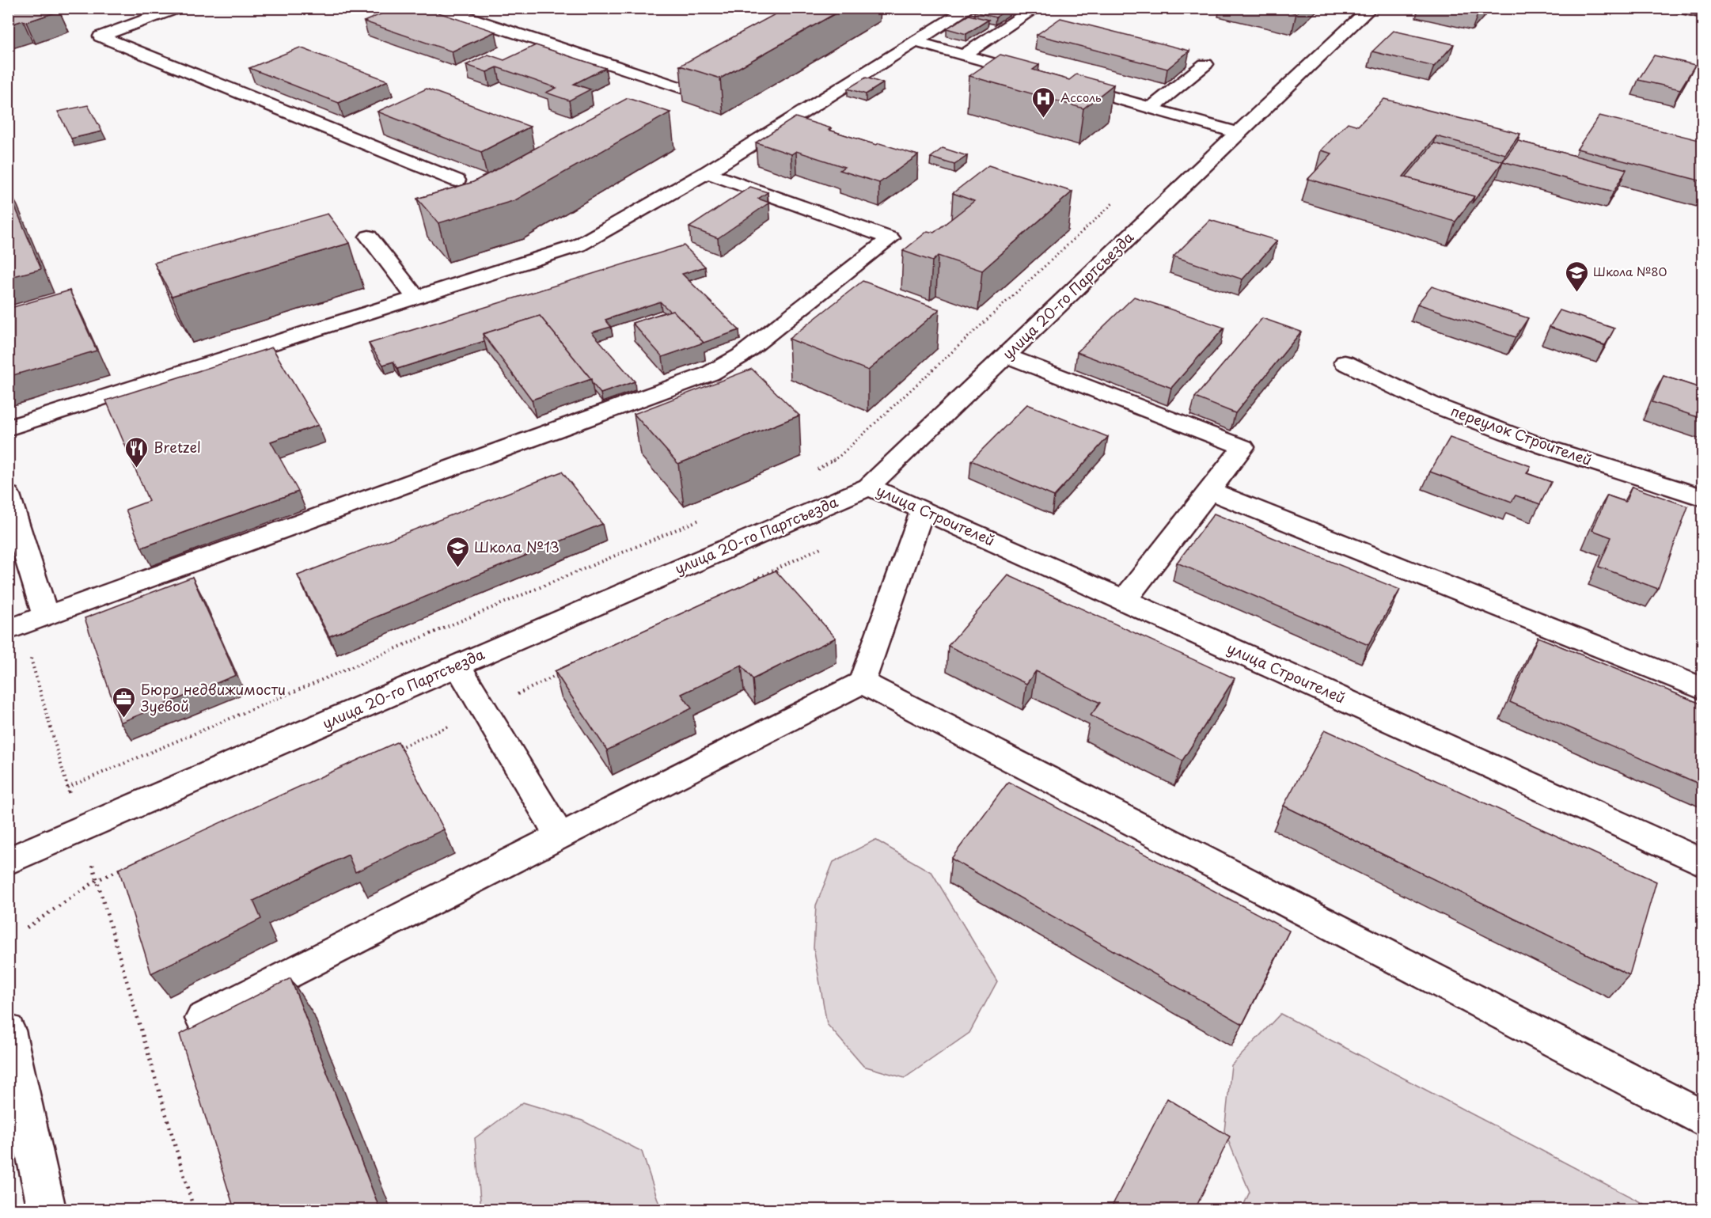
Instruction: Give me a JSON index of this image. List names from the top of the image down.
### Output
{
  "streets": {
    "street": ["улица 20-го Партсъезда", "переулок Строителей", "улица Строителей"]
  },
  "crossings": [
    ["улица 20-го Партсъезда", "улица Строителей"]
  ],
  "places": {
    "hospital": ["Ассоль"],
    "school or university": ["Школа №80", "Школа №13"],
    "restaurant": ["Bretzel"],
    "office": ["Бюро недвижимости Зуевой"]
  }
}
